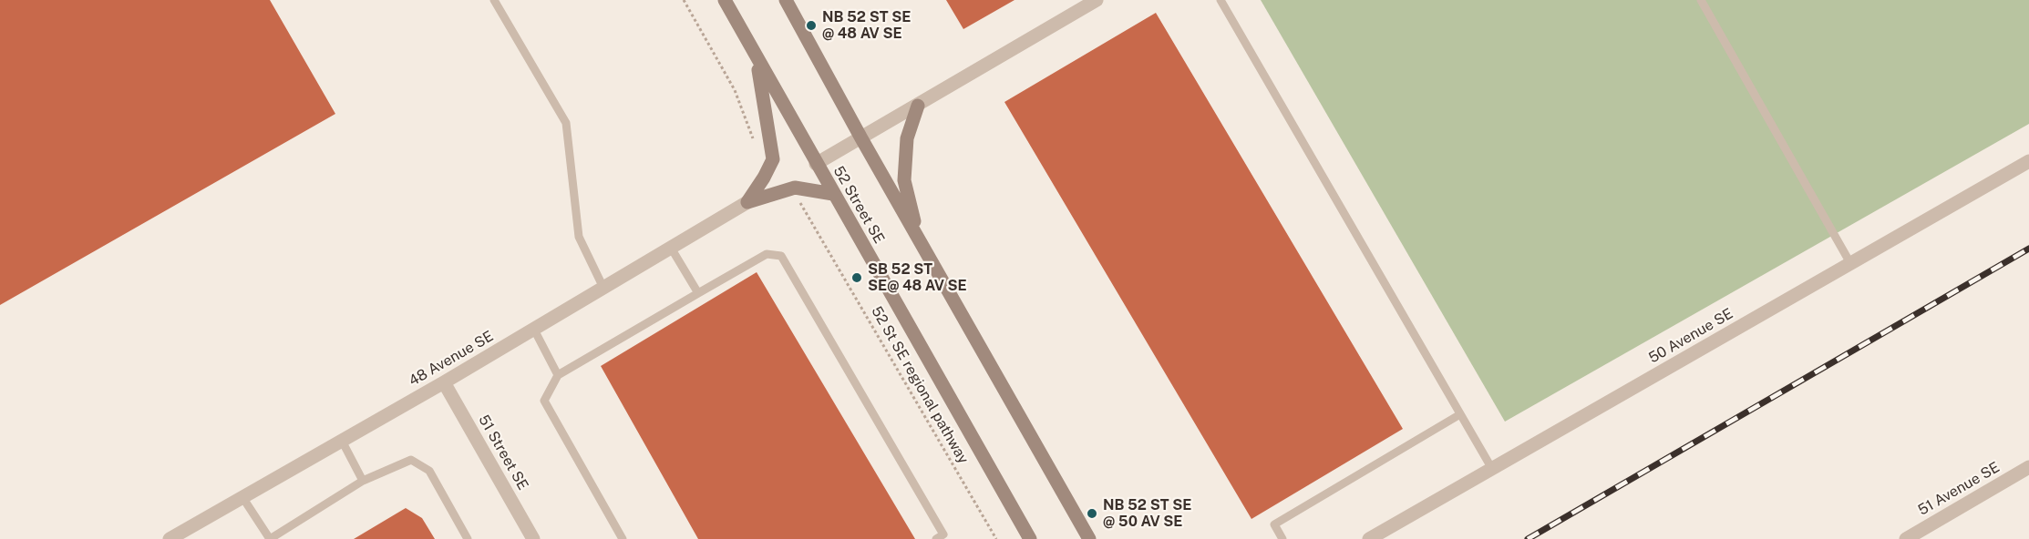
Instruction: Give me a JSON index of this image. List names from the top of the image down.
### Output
{
  "streets": {
    "main road": ["52 Street SE"],
    "street": [
      "50 Avenue SE",
      "48 Avenue SE",
      "51 Street SE",
      "51 Avenue SE"
    ],
    "path": ["52 St SE regional pathway"]
  },
  "crossings": [
    ["48 Avenue SE", "51 Street SE"]
  ],
  "places": ["NB 52 ST SE @ 48 AV SE", "SB 52 ST SE@ 48 AV SE", "NB 52 ST SE @ 50 AV SE"]
}
